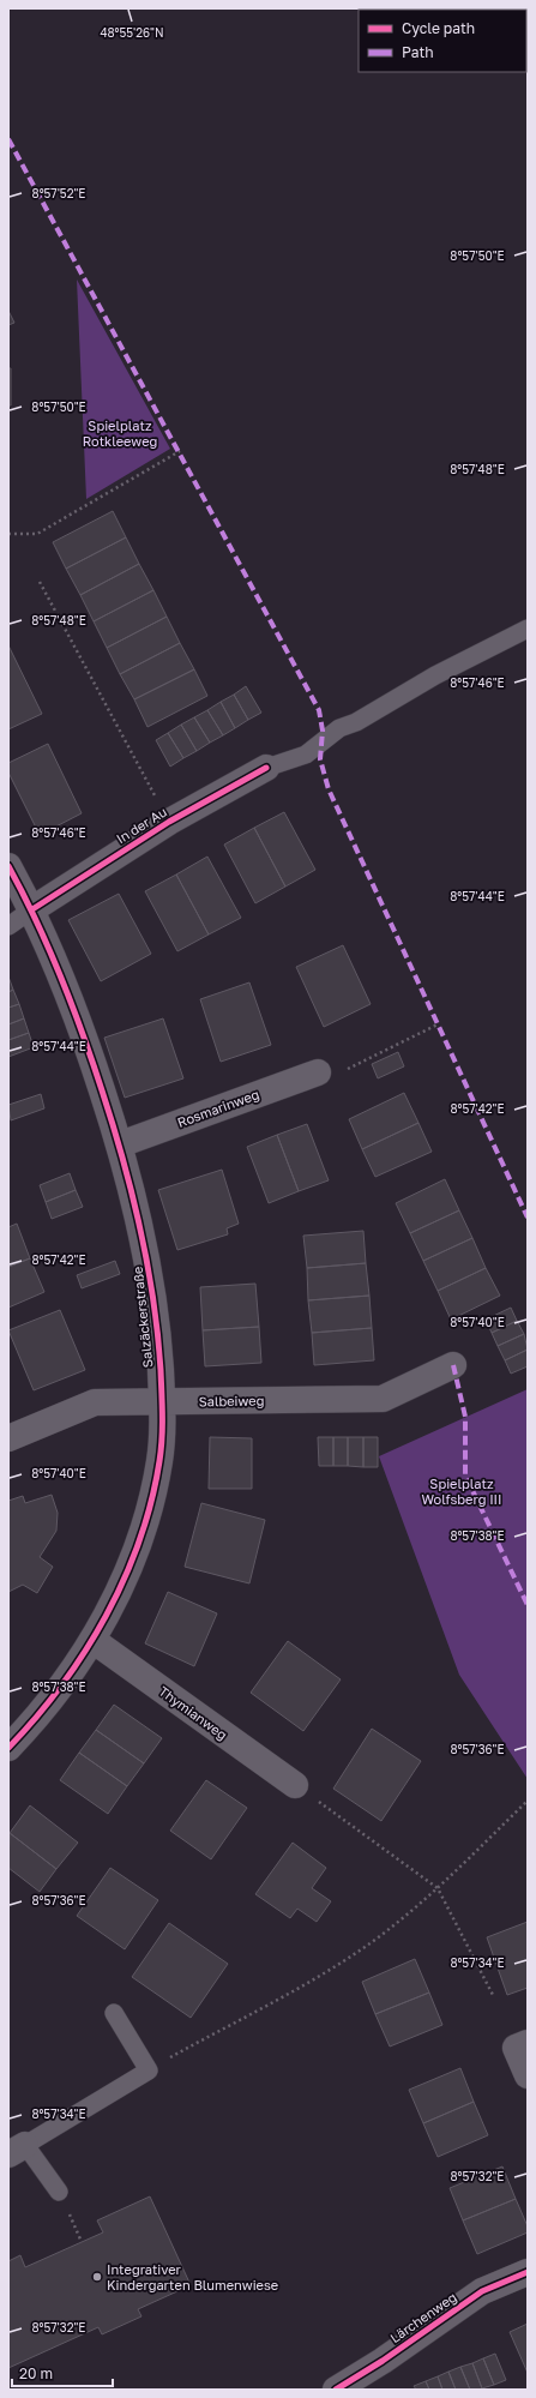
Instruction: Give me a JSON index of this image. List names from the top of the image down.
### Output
{
  "streets": {
    "street": [
      "In der Au",
      "Rosmarinweg",
      "Salzäckerstraße",
      "Salbeiweg",
      "Thymianweg",
      "Lärchenweg"
    ]
  },
  "crossings": [
    ["In der Au", "Salzäckerstraße"],
    ["Rosmarinweg", "Salzäckerstraße"],
    ["Salzäckerstraße", "Salbeiweg"],
    ["Salzäckerstraße", "Thymianweg"]
  ],
  "parks": ["Spielplatz Rotkleeweg", "Spielplatz Wolfsberg III"],
  "places": ["Integrativer Kindergarten Blumenwiese"],
  "legend": ["Cycle path", "Path"],
  "scale_bar": "20 m",
  "coordinates": [
    "48°55'26\"N",
    "8°57'52\"E",
    "8°57'50\"E",
    "8°57'48\"E",
    "8°57'46\"E",
    "8°57'44\"E",
    "8°57'42\"E",
    "8°57'40\"E",
    "8°57'38\"E",
    "8°57'36\"E",
    "8°57'34\"E",
    "8°57'32\"E"
  ]
}
